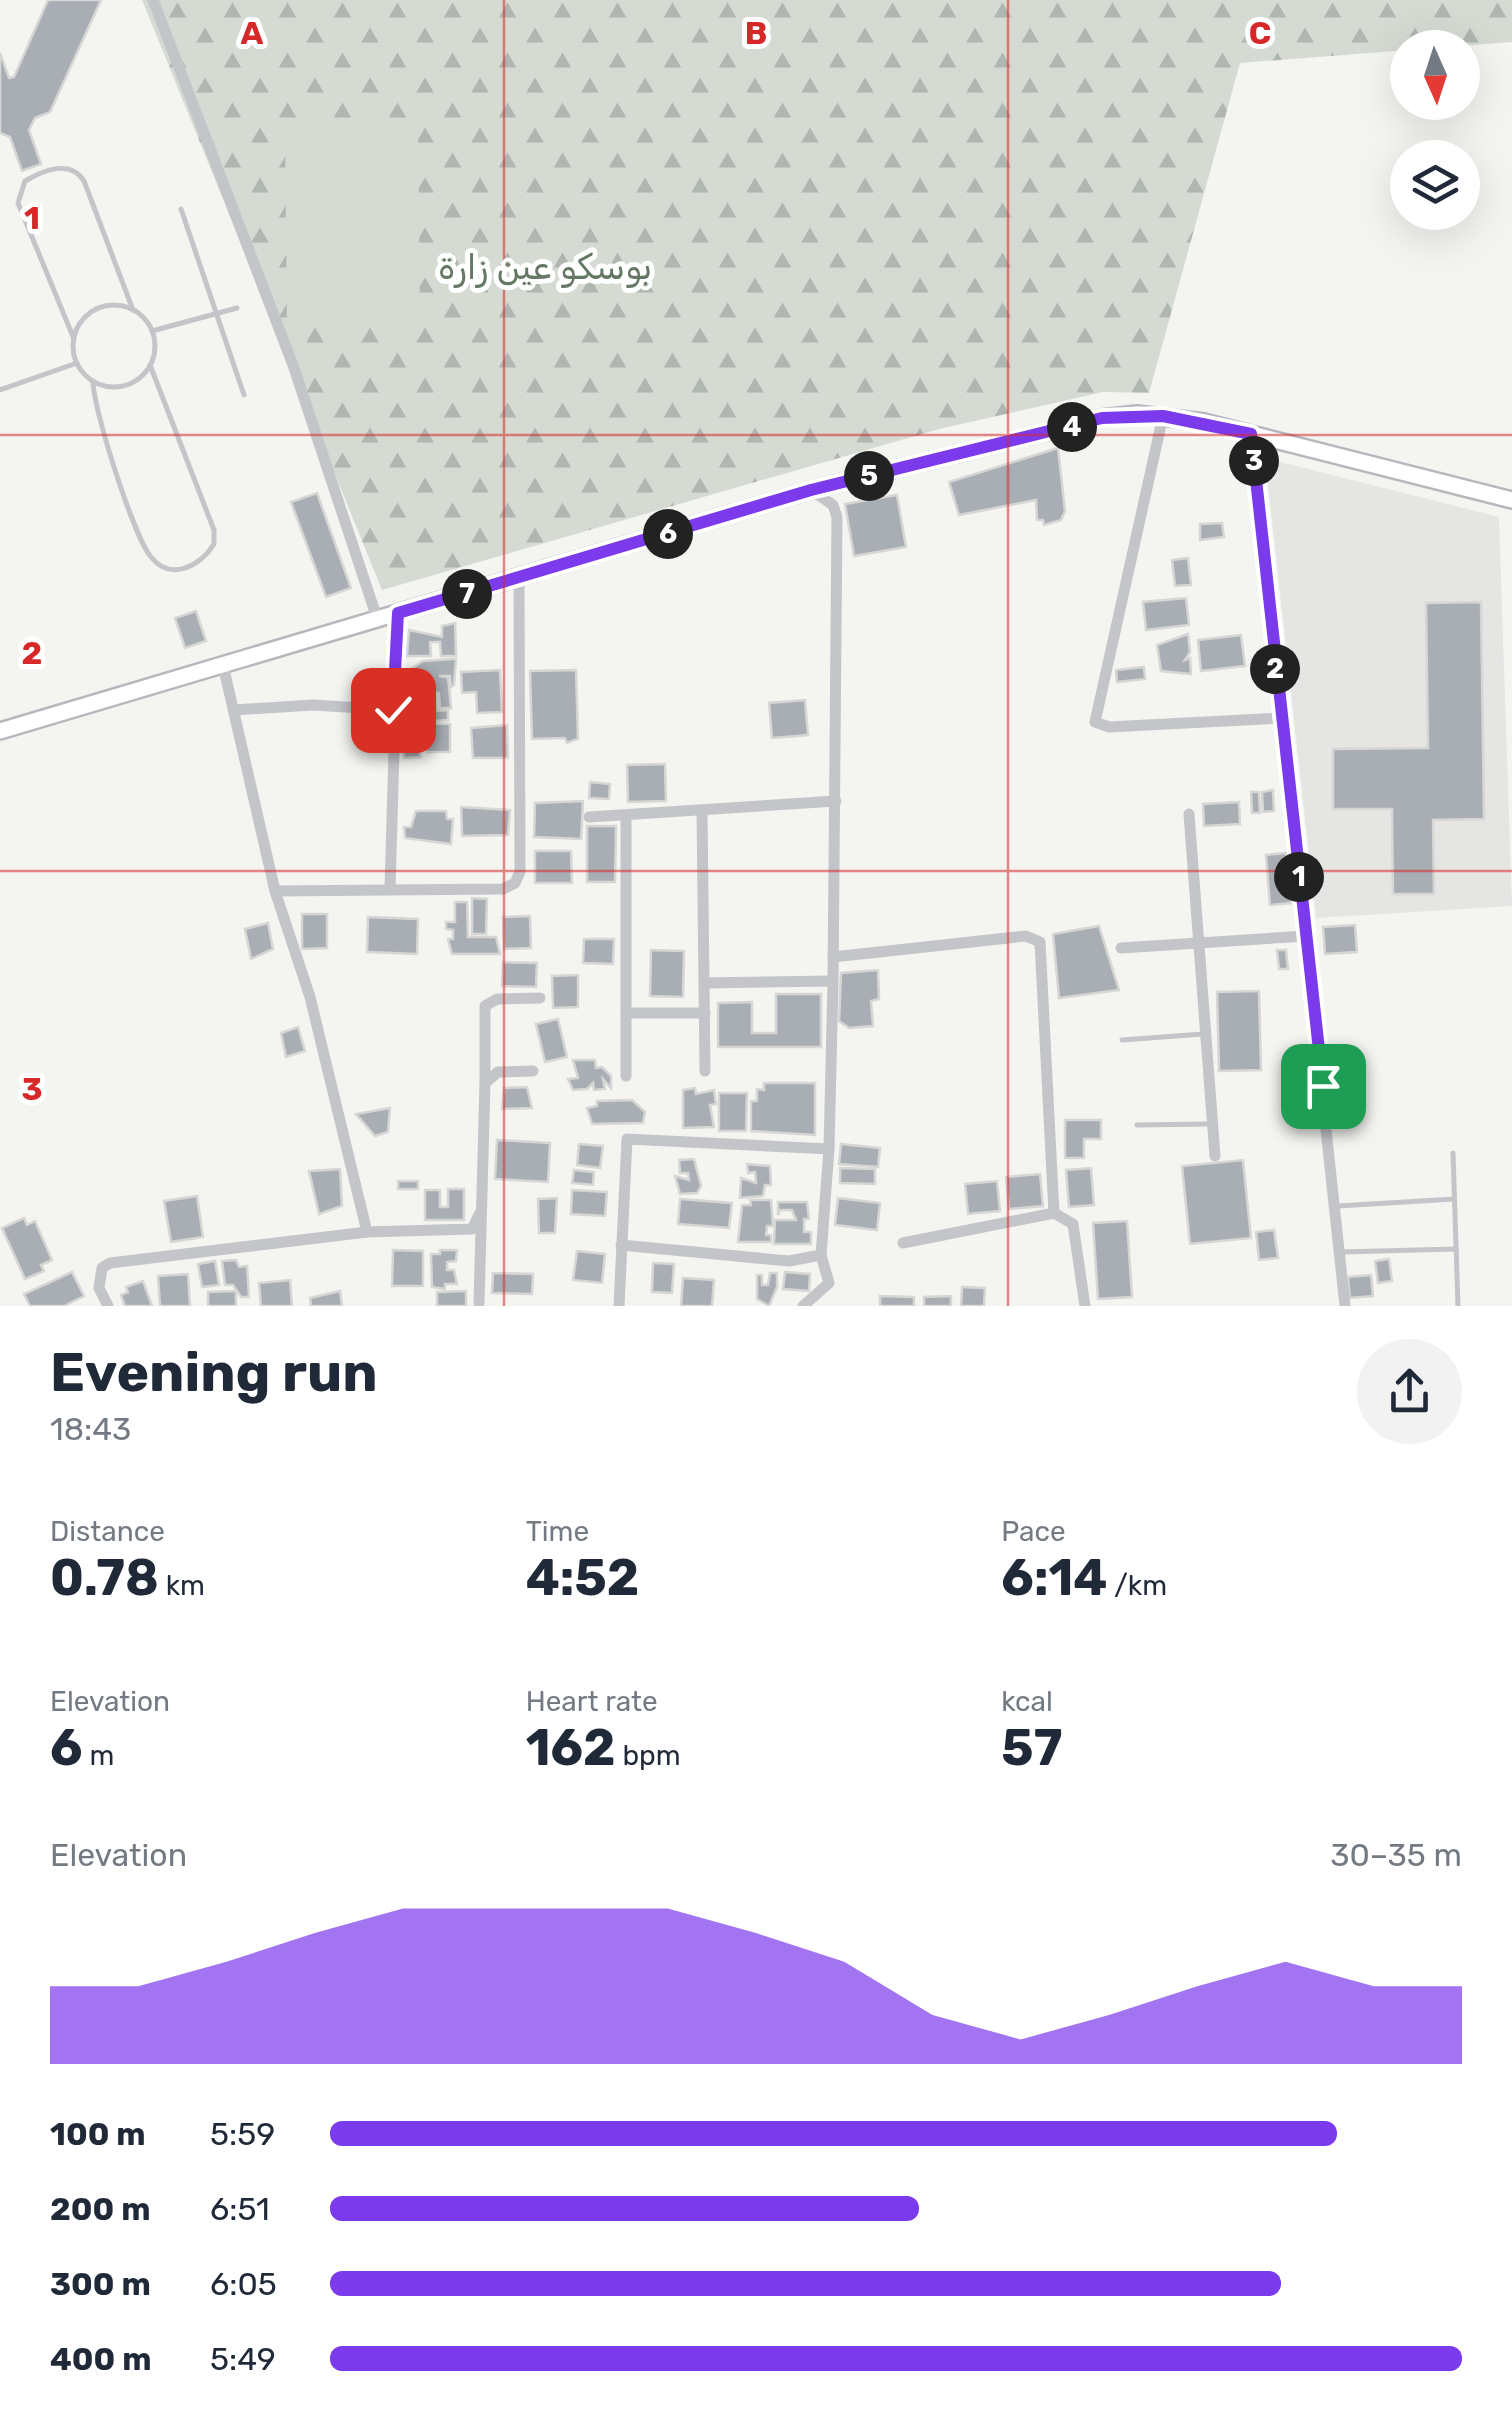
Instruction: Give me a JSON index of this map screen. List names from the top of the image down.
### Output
{
  "parks": ["بوسكو عين زارة"],
  "north": "bottom",
  "page": {
    "pins": [
      "4",
      "3",
      "5",
      "6",
      "7",
      "2",
      "1"
    ],
    "heading": ["Evening run", "18:43"],
    "stats": [
      ["Distance", "0.78 km"],
      ["Time", "4:52"],
      ["Pace", "6:14 /km"],
      ["Elevation", "6 m"],
      ["Heart rate", "162 bpm"],
      ["kcal", "57"]
    ],
    "chart": ["Elevation", "30–35 m"],
    "list": [
      {
        "name": "100 m",
        "note": "5:59"
      },
      {
        "name": "200 m",
        "note": "6:51"
      },
      {
        "name": "300 m",
        "note": "6:05"
      },
      {
        "name": "400 m",
        "note": "5:49"
      }
    ]
  },
  "grid": {
    "columns": ["A", "B", "C"],
    "rows": ["1", "2", "3"]
  }
}
